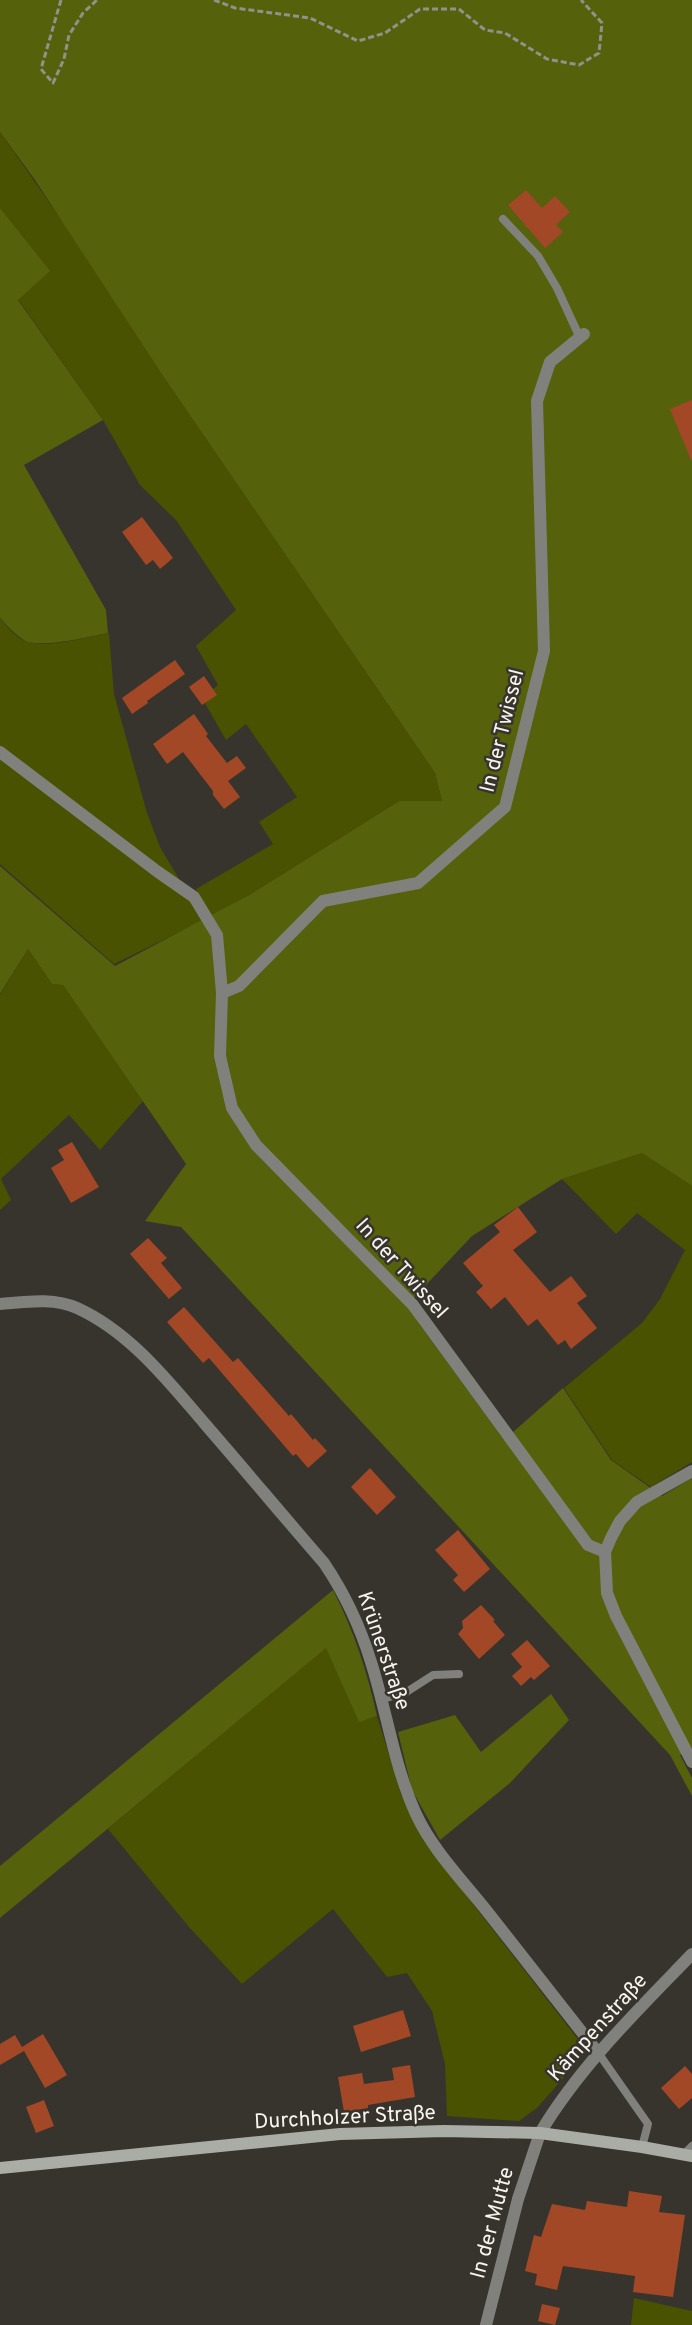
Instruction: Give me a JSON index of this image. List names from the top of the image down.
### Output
{
  "streets": {
    "main road": ["Durchholzer Straße"],
    "street": [
      "In der Twissel",
      "Krünerstraße",
      "Kämpenstraße",
      "In der Mutte"
    ]
  },
  "crossings": [
    ["Krünerstraße", "Kämpenstraße"],
    ["Kämpenstraße", "Durchholzer Straße"],
    ["Kämpenstraße", "In der Mutte"],
    ["Durchholzer Straße", "In der Mutte"]
  ]
}
